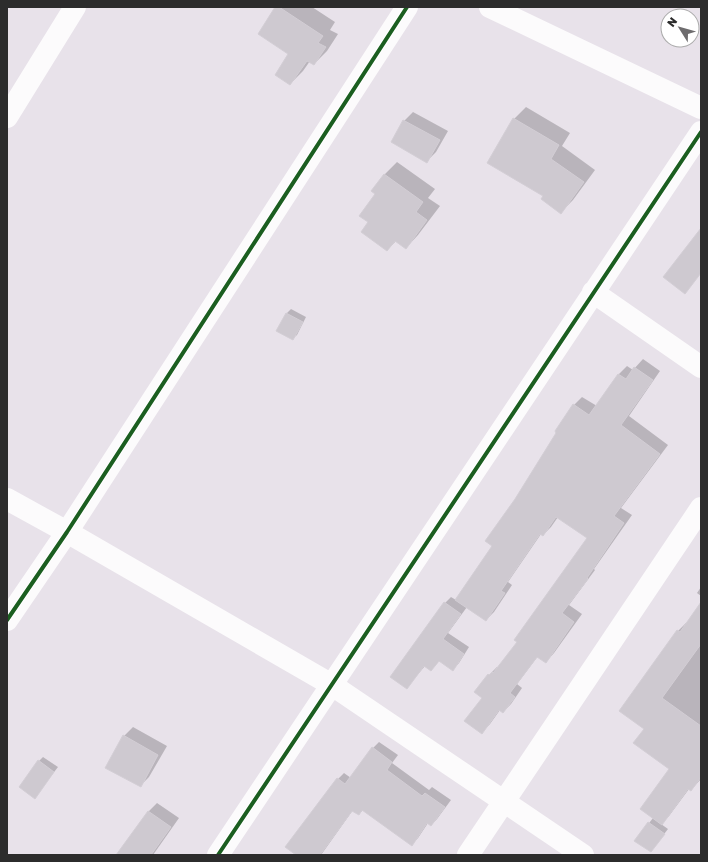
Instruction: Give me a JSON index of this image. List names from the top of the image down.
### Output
{
  "north": "top left"
}
